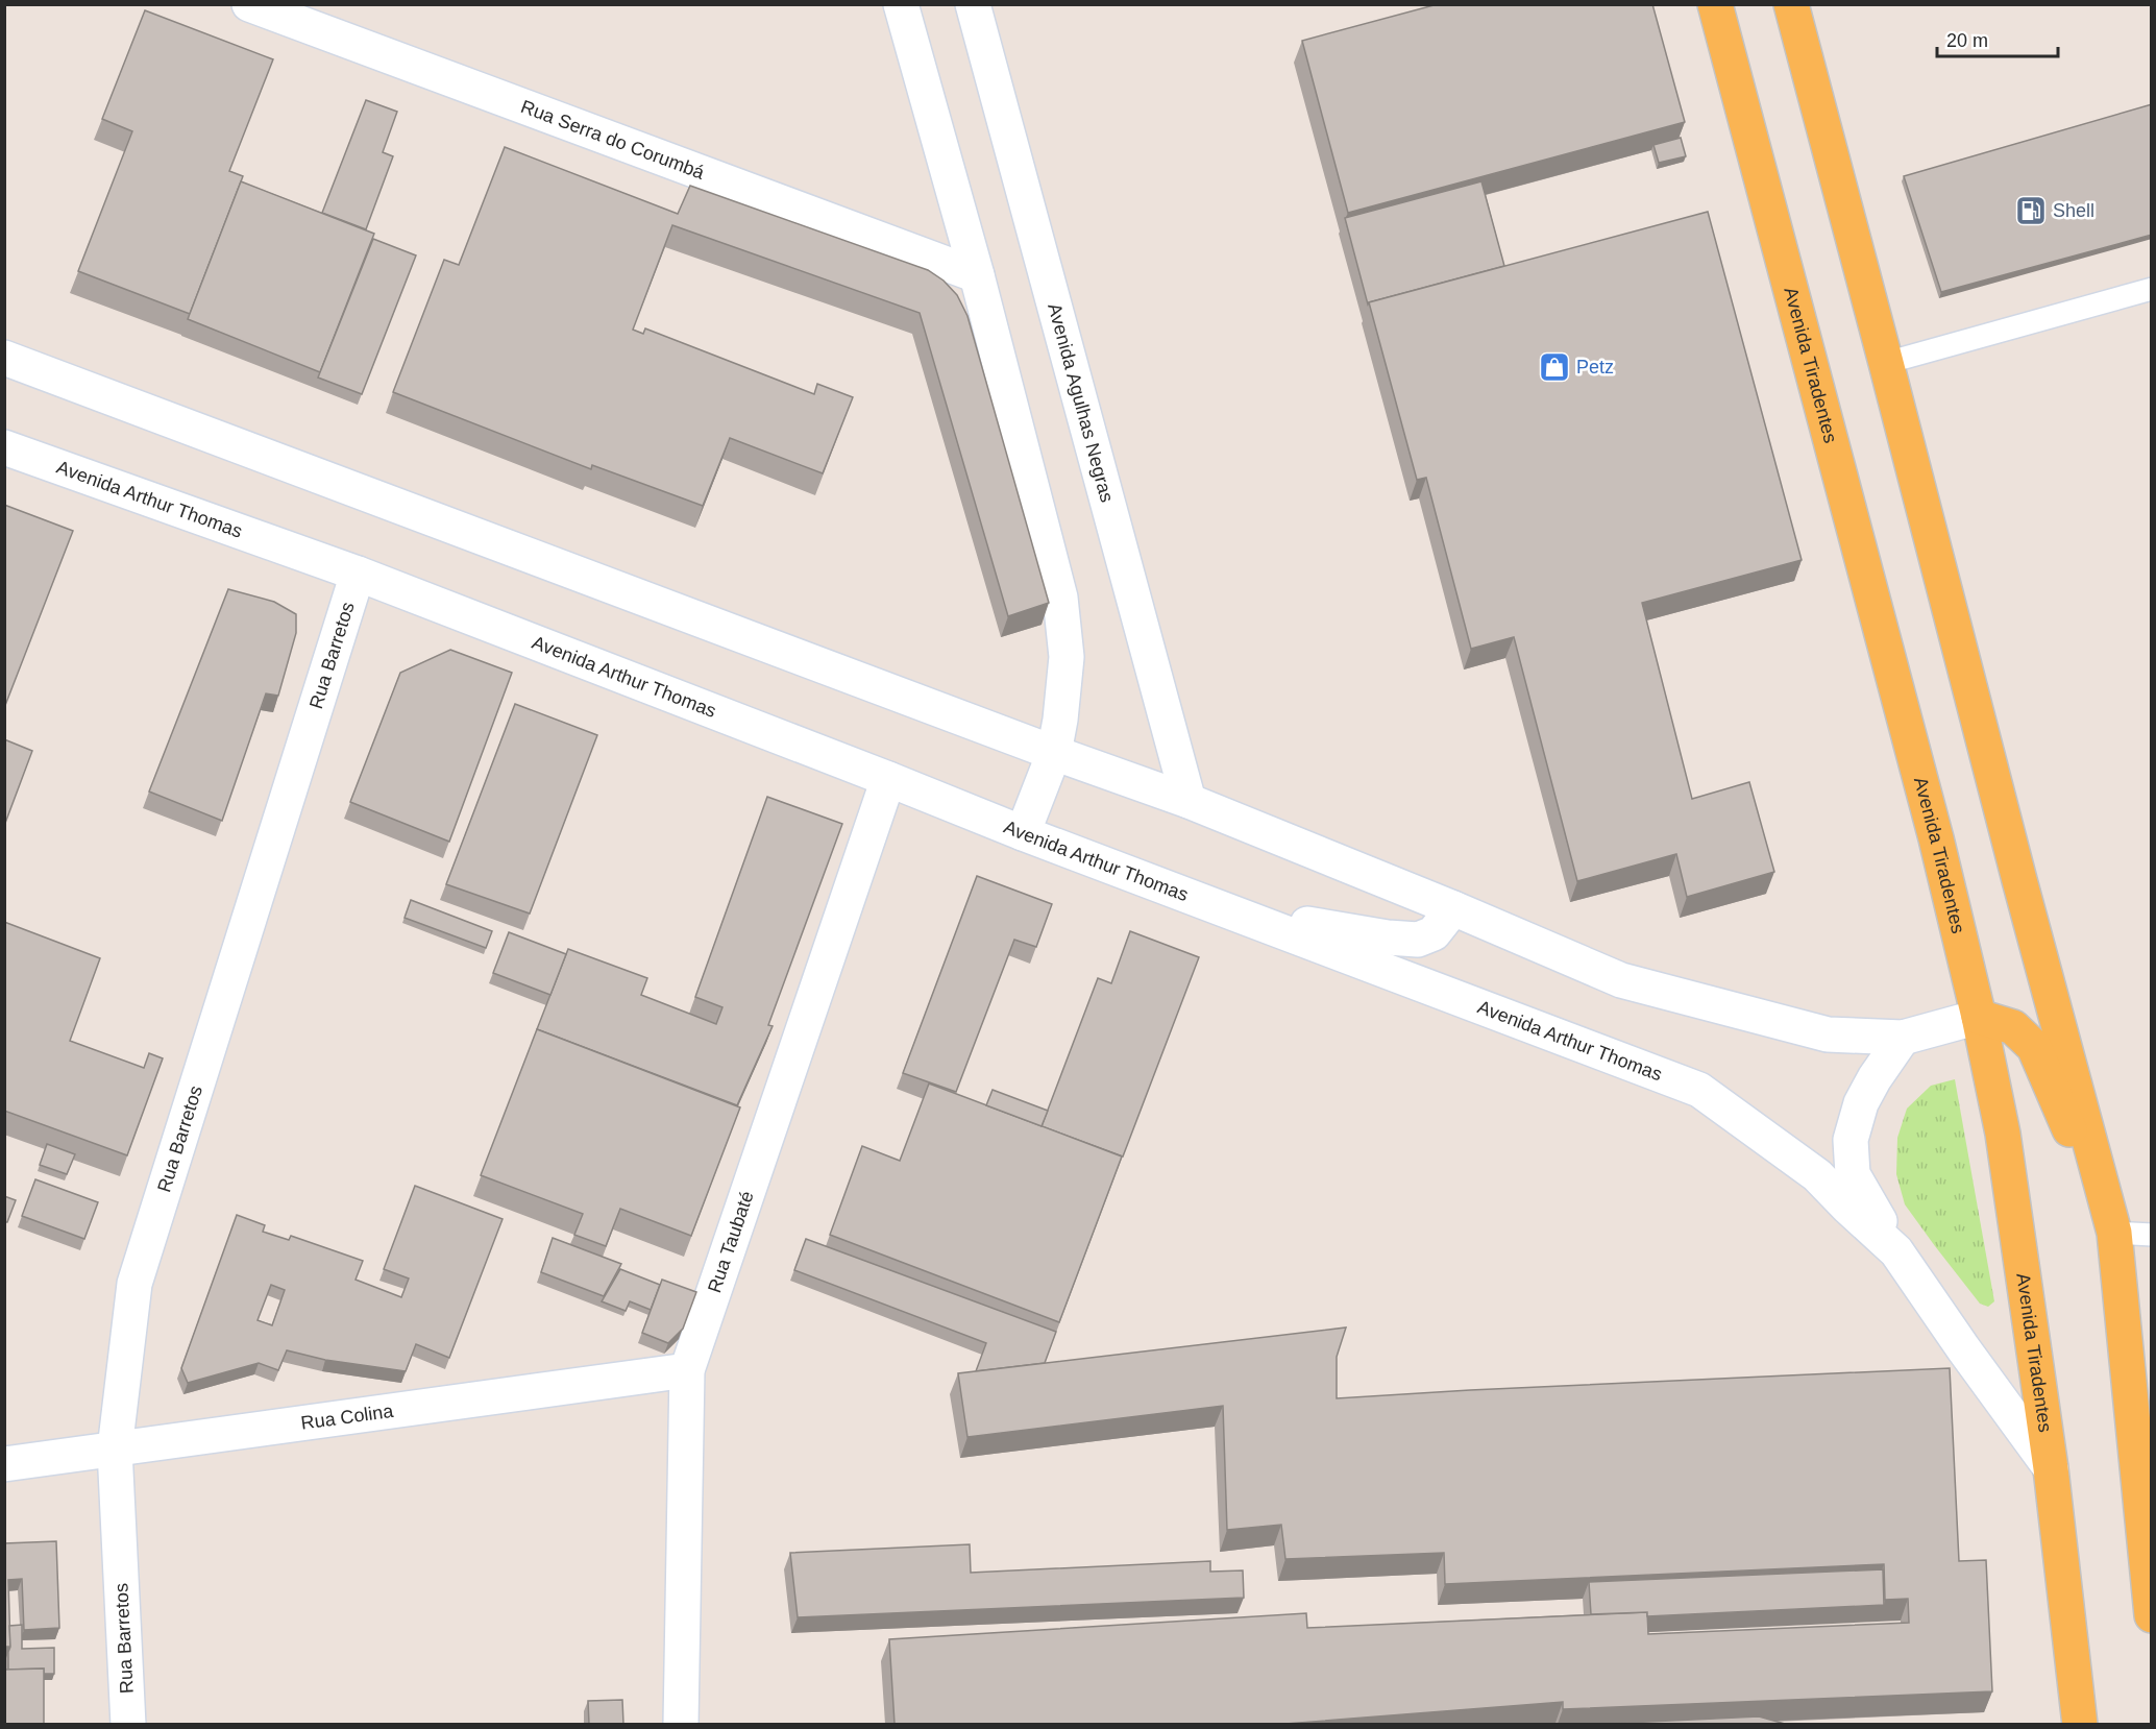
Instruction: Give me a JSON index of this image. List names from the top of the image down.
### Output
{
  "streets": {
    "main road": ["Avenida Tiradentes"],
    "street": [
      "Rua Serra do Corumbá",
      "Avenida Agulhas Negras",
      "Avenida Arthur Thomas",
      "Rua Barretos",
      "Rua Taubaté",
      "Rua Colina"
    ]
  },
  "crossings": [
    ["Avenida Tiradentes", "Avenida Arthur Thomas"],
    ["Avenida Arthur Thomas", "Rua Barretos"],
    ["Avenida Arthur Thomas", "Rua Taubaté"],
    ["Rua Barretos", "Rua Colina"],
    ["Rua Taubaté", "Rua Colina"]
  ],
  "places": {
    "fuel station": ["Shell"],
    "shop": ["Petz"]
  },
  "scale_bar": "20 m"
}
